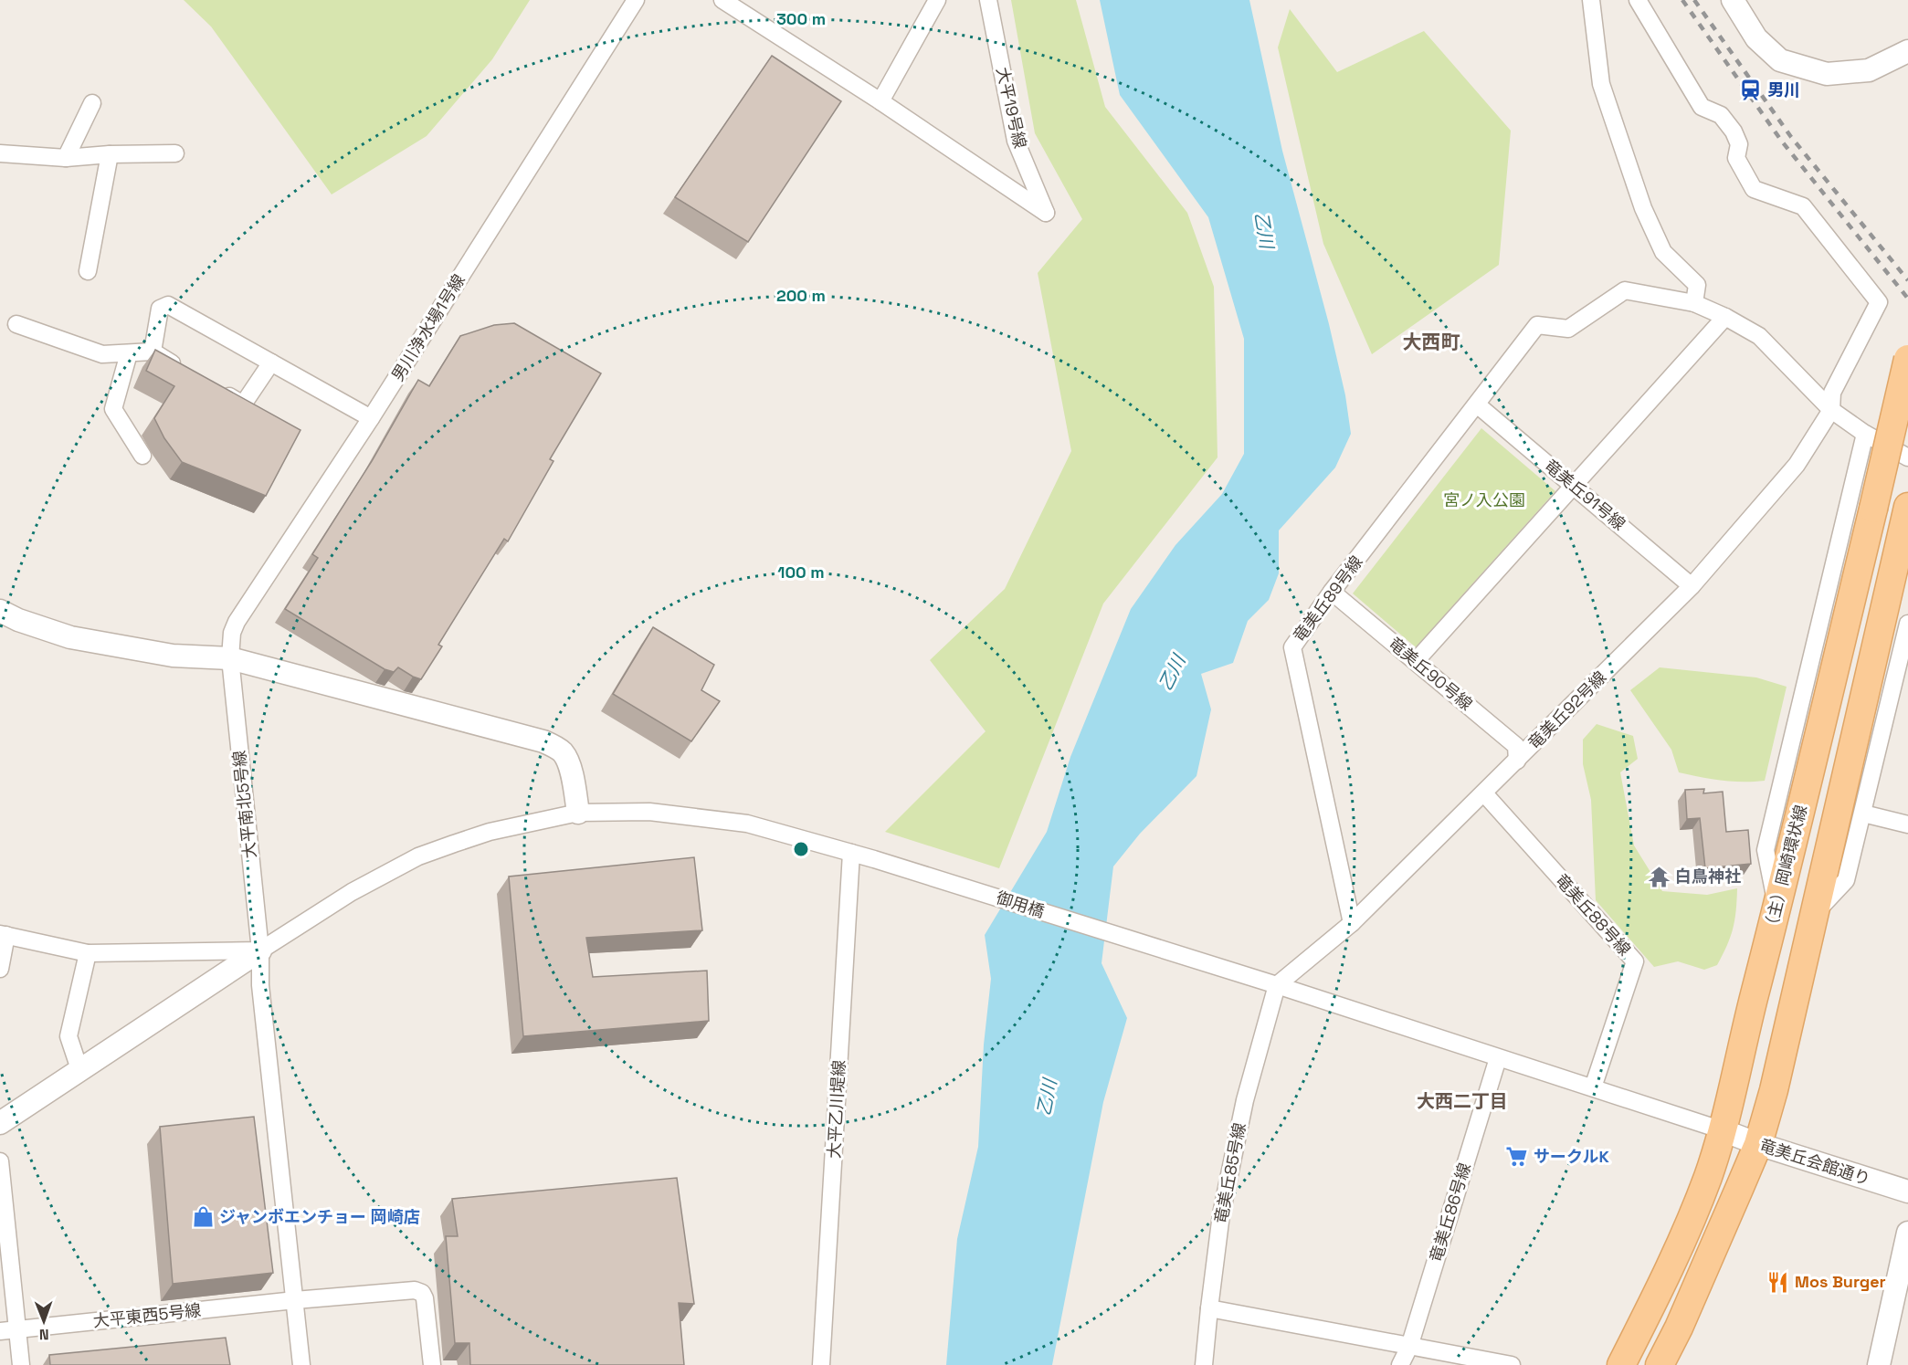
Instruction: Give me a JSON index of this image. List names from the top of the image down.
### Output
{
  "streets": {
    "main road": ["（主）岡崎環状線"],
    "street": [
      "大平19号線",
      "男川浄水場1号線",
      "竜美丘91号線",
      "竜美丘89号線",
      "竜美丘90号線",
      "竜美丘92号線",
      "大平南北5号線",
      "御用橋",
      "竜美丘88号線",
      "大平乙川堤線",
      "竜美丘会館通り",
      "竜美丘85号線",
      "竜美丘86号線",
      "大平東西5号線"
    ]
  },
  "crossings": [
    ["男川浄水場1号線", "大平南北5号線"],
    ["竜美丘91号線", "竜美丘89号線"],
    ["竜美丘91号線", "竜美丘92号線"],
    ["竜美丘89号線", "竜美丘90号線"],
    ["竜美丘89号線", "竜美丘92号線"],
    ["竜美丘90号線", "竜美丘92号線"],
    ["竜美丘92号線", "御用橋"],
    ["竜美丘92号線", "竜美丘88号線"],
    ["竜美丘92号線", "竜美丘85号線"],
    ["大平南北5号線", "御用橋"],
    ["大平南北5号線", "大平東西5号線"],
    ["（主）岡崎環状線", "御用橋"],
    ["（主）岡崎環状線", "竜美丘会館通り"],
    ["御用橋", "竜美丘88号線"],
    ["御用橋", "大平乙川堤線"],
    ["御用橋", "竜美丘会館通り"],
    ["御用橋", "竜美丘85号線"],
    ["御用橋", "竜美丘86号線"]
  ],
  "districts": ["大西町", "大西二丁目"],
  "water": ["乙川"],
  "parks": ["宮ノ入公園"],
  "places": {
    "station": ["男川"],
    "temple": ["白鳥神社"],
    "supermarket": ["サークルK"],
    "shop": ["ジャンボエンチョー 岡崎店"],
    "restaurant": ["Mos Burger"]
  },
  "north": "bottom",
  "rings": ["300 m", "200 m", "100 m"]
}
